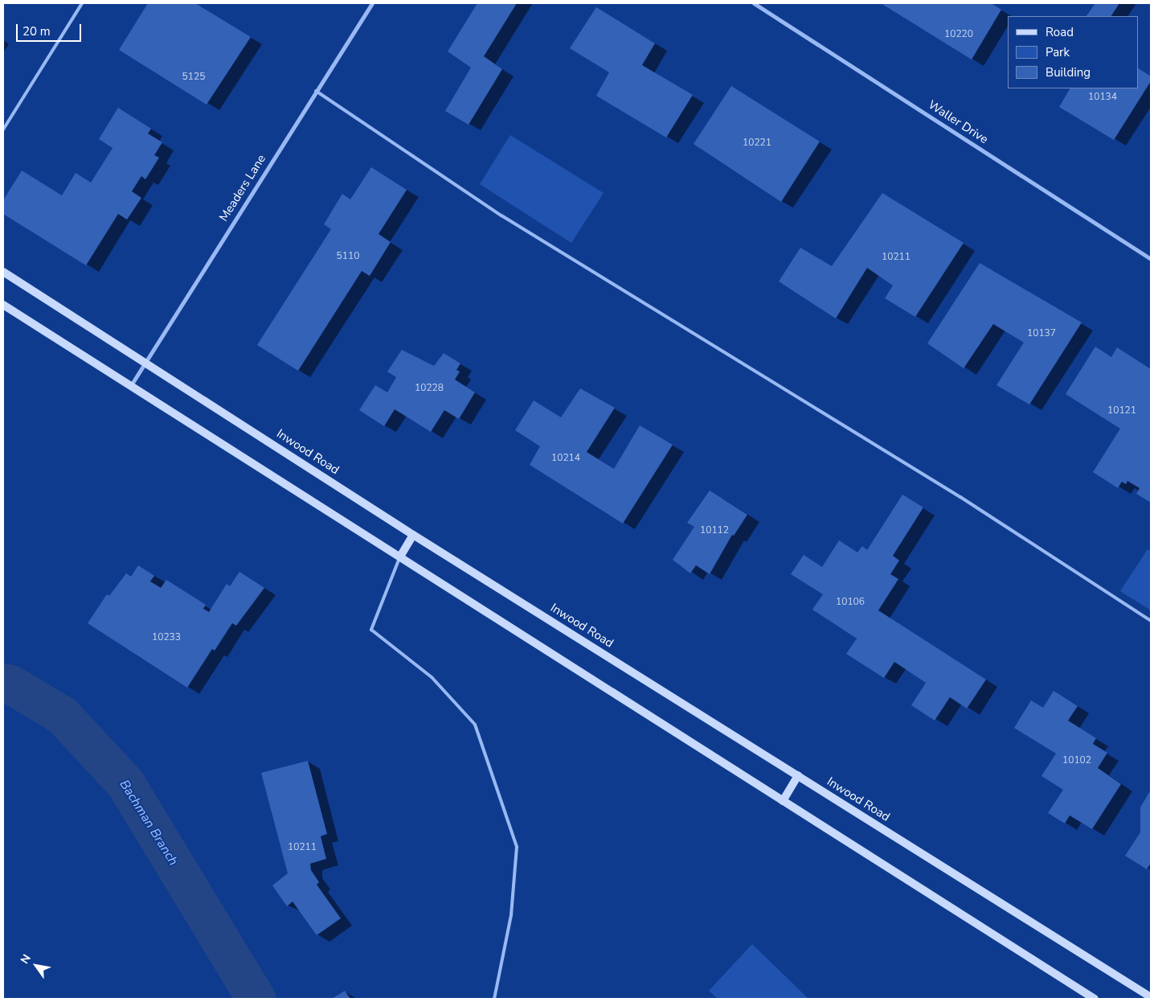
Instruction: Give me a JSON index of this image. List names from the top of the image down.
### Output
{
  "streets": {
    "main road": ["Inwood Road"],
    "street": ["Waller Drive", "Meaders Lane"]
  },
  "crossings": [
    ["Meaders Lane", "Inwood Road"]
  ],
  "water": ["Bachman Branch"],
  "house_numbers": [
    "10220",
    "5125",
    "10134",
    "10221",
    "5110",
    "10211",
    "10137",
    "10228",
    "10121",
    "10214",
    "10112",
    "10106",
    "10233",
    "10102",
    "10211"
  ],
  "legend": ["Road", "Park", "Building"],
  "scale_bar": "20 m",
  "north": "top left"
}
